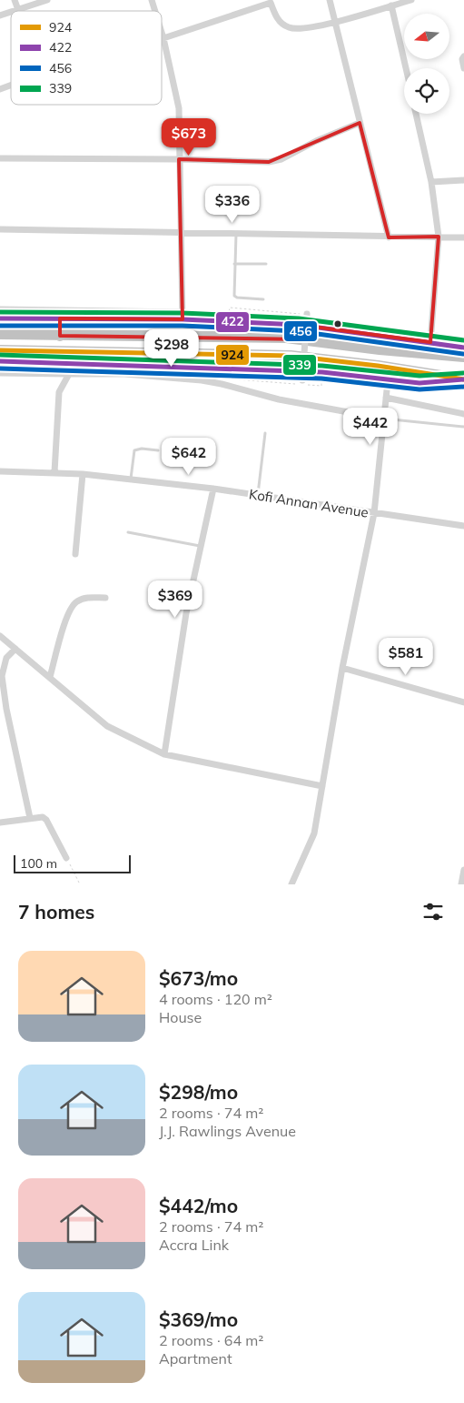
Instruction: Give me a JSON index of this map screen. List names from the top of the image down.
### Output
{
  "streets": {
    "street": ["Kofi Annan Avenue"]
  },
  "lines": [
    "transit line 339",
    "transit line 422",
    "transit line 456",
    "transit line 924"
  ],
  "legend": [
    "924",
    "422",
    "456",
    "339"
  ],
  "scale_bar": "100 m",
  "north": "left",
  "page": {
    "price": [
      "$673",
      "$336",
      "$298",
      "$442",
      "$642",
      "$369",
      "$581"
    ],
    "scale": "100 m",
    "heading": "7 homes",
    "list": [
      {
        "name": "$673/mo",
        "note": "4 rooms · 120 m² · House"
      },
      {
        "name": "$298/mo",
        "note": "2 rooms · 74 m² · J.J. Rawlings Avenue"
      },
      {
        "name": "$442/mo",
        "note": "2 rooms · 74 m² · Accra Link"
      },
      {
        "name": "$369/mo",
        "note": "2 rooms · 64 m² · Apartment"
      }
    ]
  }
}
